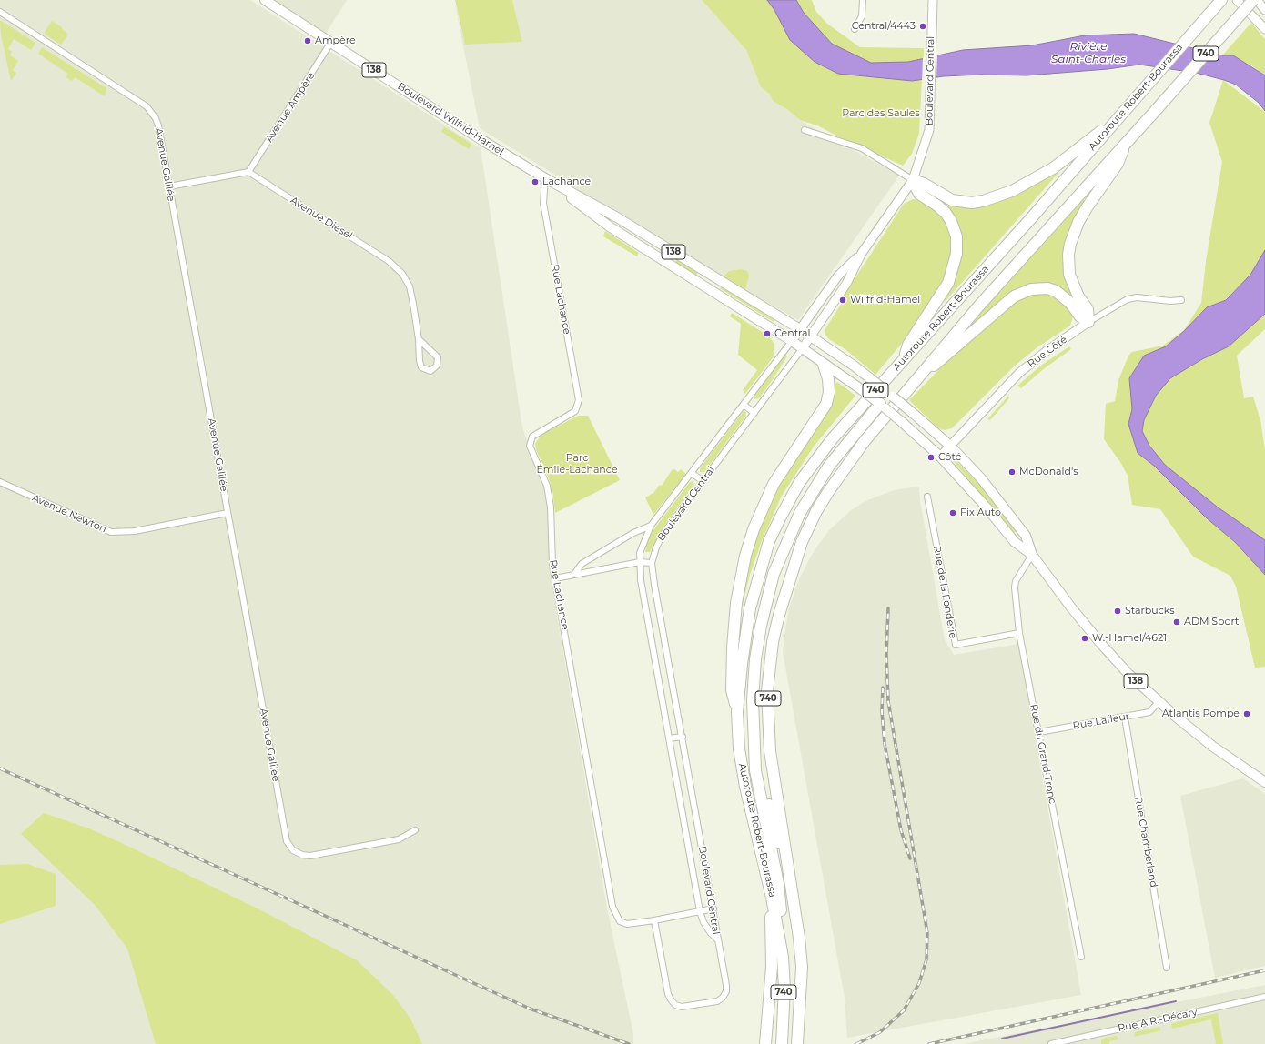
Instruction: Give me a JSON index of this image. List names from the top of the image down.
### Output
{
  "streets": {
    "highway": ["740", "Autoroute Robert-Bourassa"],
    "main road": ["138", "Boulevard Wilfrid-Hamel"],
    "street": [
      "Boulevard Central",
      "Avenue Ampère",
      "Avenue Galilée",
      "Avenue Diesel",
      "Rue Lachance",
      "Rue Côté",
      "Avenue Newton",
      "Rue de la Fonderie",
      "Rue Lafleur",
      "Rue du Grand-Tronc",
      "Rue Chamberland",
      "Rue A.R.-Décary"
    ]
  },
  "crossings": [
    ["Boulevard Central", "Boulevard Wilfrid-Hamel"],
    ["Boulevard Central", "Rue Lachance"],
    ["Avenue Ampère", "Boulevard Wilfrid-Hamel"],
    ["Avenue Ampère", "Avenue Diesel"],
    ["Boulevard Wilfrid-Hamel", "Rue Lachance"],
    ["Boulevard Wilfrid-Hamel", "Rue Côté"],
    ["Boulevard Wilfrid-Hamel", "Rue Lafleur"],
    ["Boulevard Wilfrid-Hamel", "Rue du Grand-Tronc"],
    ["Avenue Galilée", "Avenue Newton"],
    ["Rue de la Fonderie", "Rue du Grand-Tronc"],
    ["Rue Lafleur", "Rue du Grand-Tronc"],
    ["Rue Lafleur", "Rue Chamberland"]
  ],
  "water": ["Rivière Saint-Charles"],
  "parks": ["Parc des Saules", "Parc Émile-Lachance"],
  "places": [
    "Central/4443",
    "Ampère",
    "Lachance",
    "Wilfrid-Hamel",
    "Central",
    "Côté",
    "McDonald's",
    "Fix Auto",
    "Starbucks",
    "ADM Sport",
    "W.-Hamel/4621",
    "Atlantis Pompe"
  ]
}
